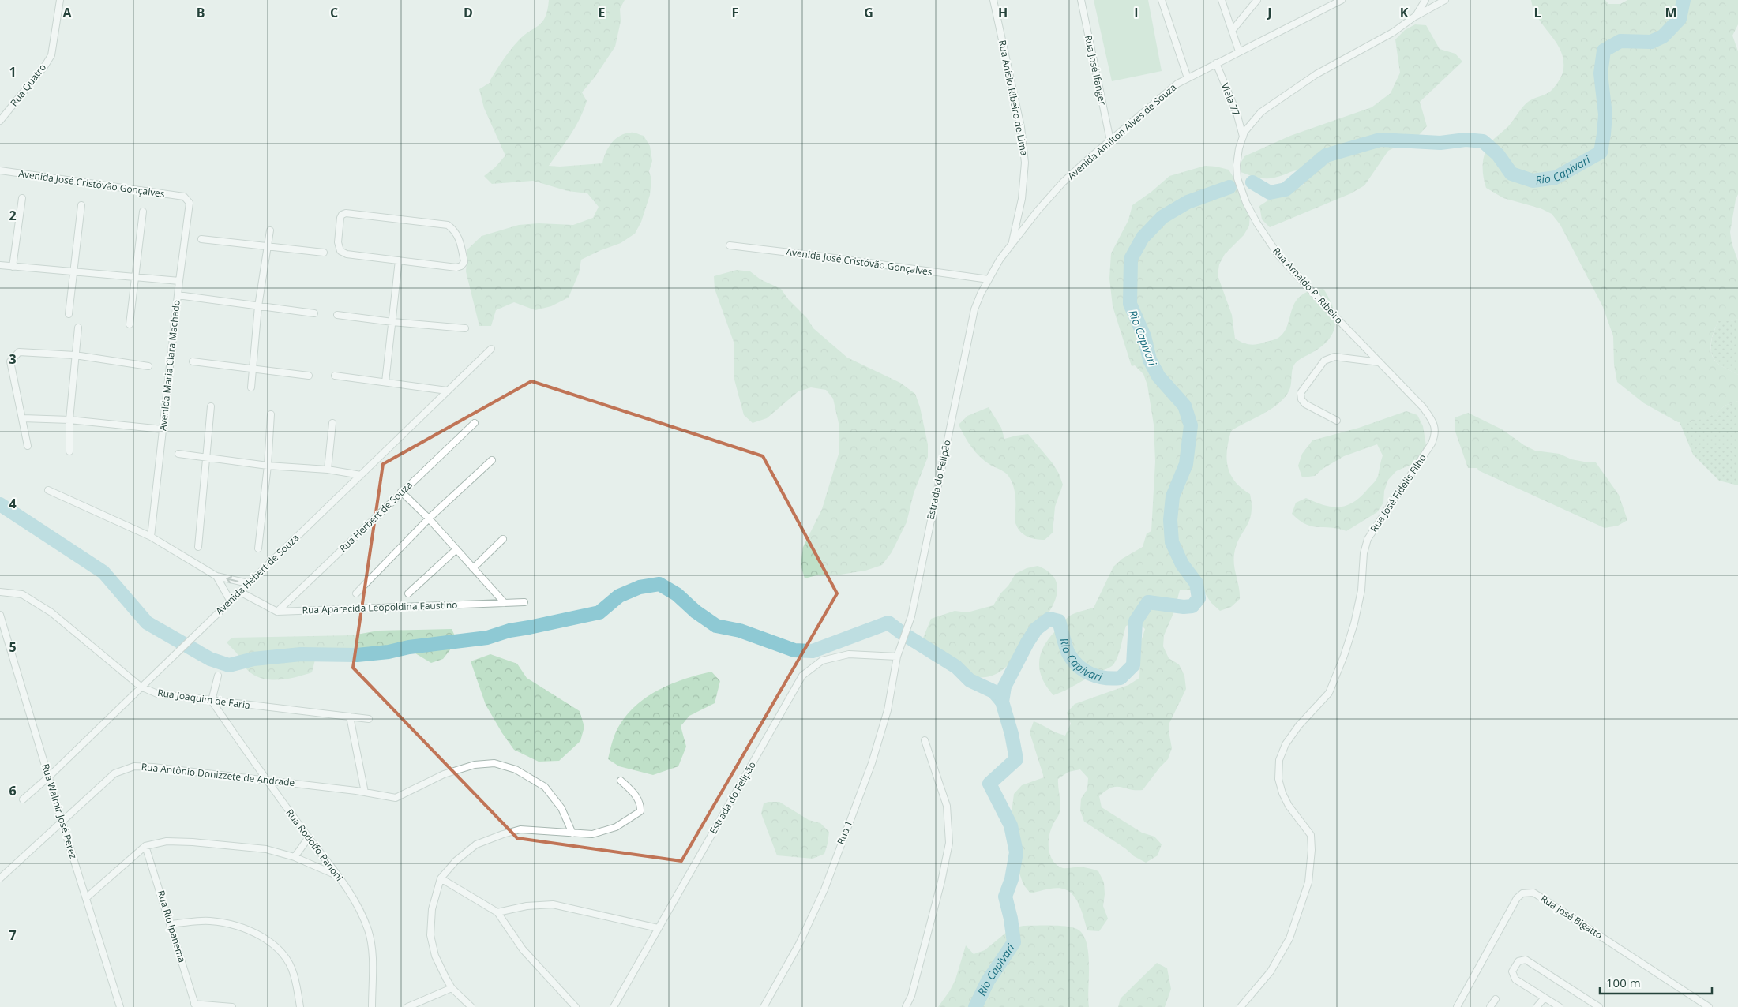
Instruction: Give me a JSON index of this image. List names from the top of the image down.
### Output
{
  "streets": {
    "street": [
      "Rua José Ifanger",
      "Rua Quatro",
      "Rua Anísio Ribeiro de Lima",
      "Viela 77",
      "Avenida Amilton Alves de Souza",
      "Avenida José Cristóvão Gonçalves",
      "Rua Arnaldo P. Ribeiro",
      "Avenida Maria Clara Machado",
      "Estrada do Felipão",
      "Rua José Fidelis Filho",
      "Rua Herbert de Souza",
      "Avenida Hebert de Souza",
      "Rua Aparecida Leopoldina Faustino",
      "Rua Joaquim de Faria",
      "Rua Antônio Donizzete de Andrade",
      "Rua Walmir José Perez",
      "Rua 1",
      "Rua Rodolfo Panoni",
      "Rua José Bigatto",
      "Rua Rio Ipanema"
    ]
  },
  "crossings": [
    ["Rua José Ifanger", "Avenida Amilton Alves de Souza"],
    ["Rua Anísio Ribeiro de Lima", "Avenida Amilton Alves de Souza"],
    ["Viela 77", "Avenida Amilton Alves de Souza"],
    ["Viela 77", "Rua Arnaldo P. Ribeiro"],
    ["Avenida Amilton Alves de Souza", "Avenida José Cristóvão Gonçalves"],
    ["Avenida Amilton Alves de Souza", "Estrada do Felipão"],
    ["Avenida José Cristóvão Gonçalves", "Avenida Maria Clara Machado"],
    ["Rua Arnaldo P. Ribeiro", "Rua José Fidelis Filho"],
    ["Estrada do Felipão", "Rua 1"],
    ["Rua Herbert de Souza", "Rua Aparecida Leopoldina Faustino"],
    ["Avenida Hebert de Souza", "Rua Joaquim de Faria"],
    ["Avenida Hebert de Souza", "Rua Walmir José Perez"],
    ["Rua Joaquim de Faria", "Rua Rodolfo Panoni"],
    ["Rua Antônio Donizzete de Andrade", "Rua Walmir José Perez"],
    ["Rua Antônio Donizzete de Andrade", "Rua Rodolfo Panoni"]
  ],
  "water": ["Rio Capivari"],
  "scale_bar": "100 m",
  "grid": {
    "columns": [
      "A",
      "B",
      "C",
      "D",
      "E",
      "F",
      "G",
      "H",
      "I",
      "J",
      "K",
      "L",
      "M"
    ],
    "rows": [
      "1",
      "2",
      "3",
      "4",
      "5",
      "6",
      "7"
    ]
  }
}
